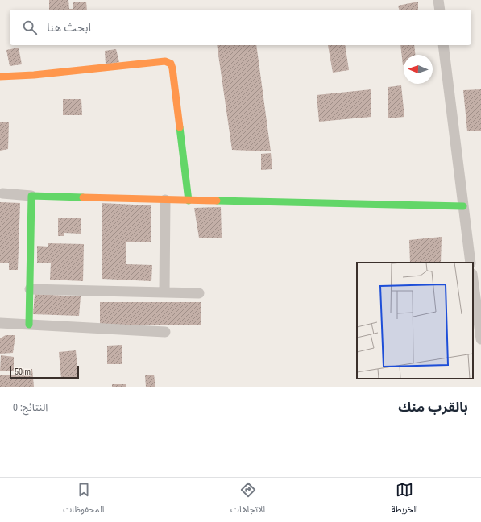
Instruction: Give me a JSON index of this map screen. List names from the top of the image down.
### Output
{
  "scale_bar": "50 m",
  "north": "left",
  "page": {
    "search": "ابحث هنا",
    "scale": "50 m",
    "heading": ["بالقرب منك", "النتائج: 0"],
    "nav": ["الخريطة", "الاتجاهات", "المحفوظات"]
  }
}
